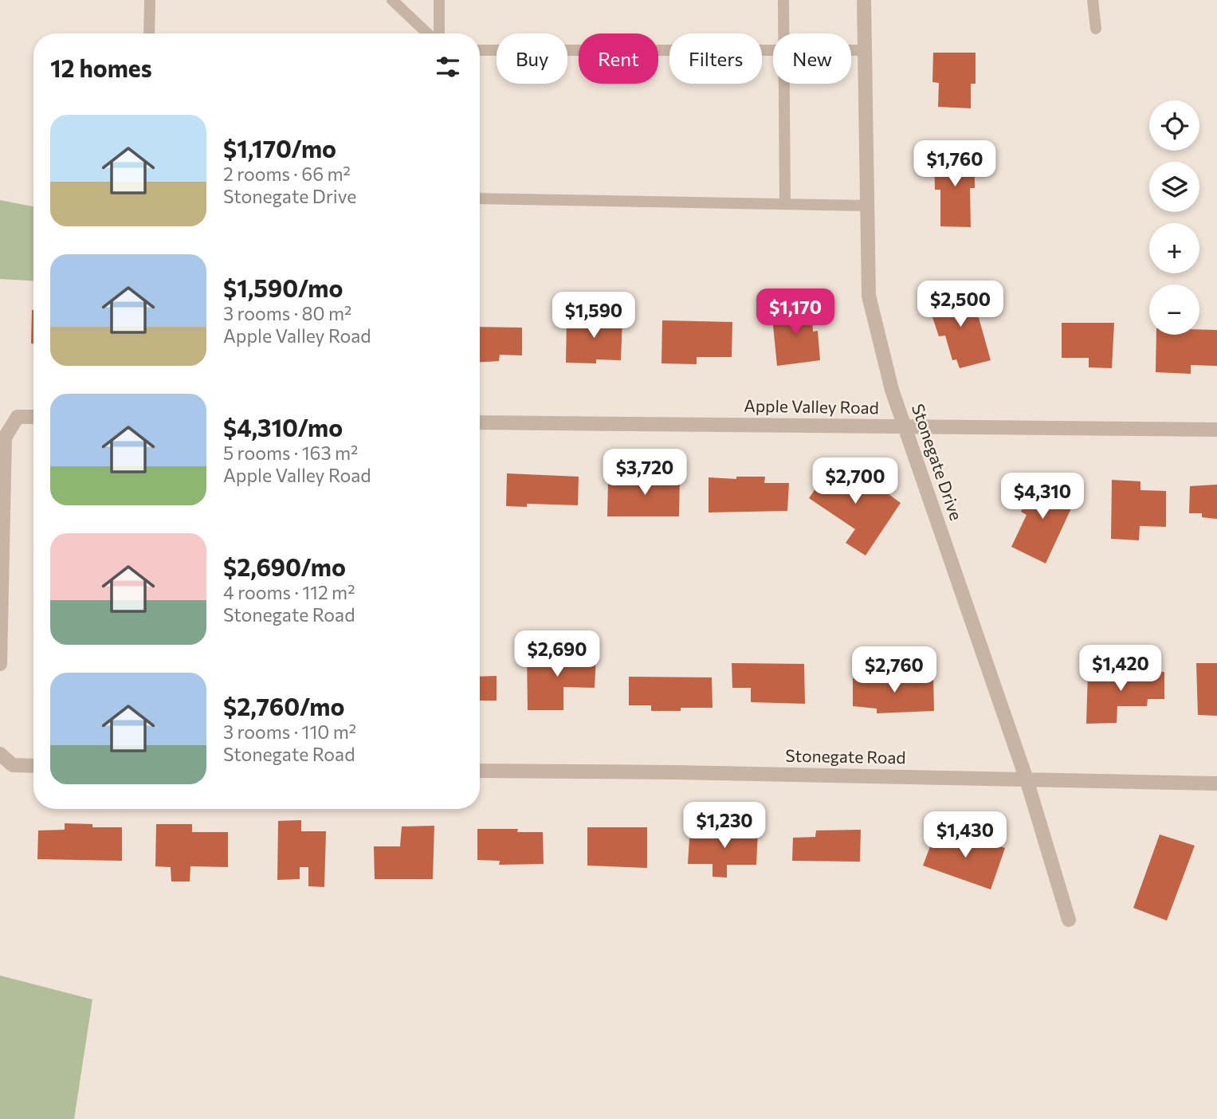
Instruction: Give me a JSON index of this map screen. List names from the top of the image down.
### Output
{
  "streets": {
    "street": ["Apple Valley Road", "Stonegate Drive", "Stonegate Road"]
  },
  "crossings": [
    ["Apple Valley Road", "Stonegate Drive"],
    ["Stonegate Drive", "Stonegate Road"]
  ],
  "page": {
    "chip": [
      "Buy",
      "Rent",
      "Filters",
      "New"
    ],
    "heading": "12 homes",
    "map_buttons": ["+", "−"],
    "list": [
      {
        "name": "$1,170/mo",
        "note": "2 rooms · 66 m² · Stonegate Drive"
      },
      {
        "name": "$1,590/mo",
        "note": "3 rooms · 80 m² · Apple Valley Road"
      },
      {
        "name": "$4,310/mo",
        "note": "5 rooms · 163 m² · Apple Valley Road"
      },
      {
        "name": "$2,690/mo",
        "note": "4 rooms · 112 m² · Stonegate Road"
      },
      {
        "name": "$2,760/mo",
        "note": "3 rooms · 110 m² · Stonegate Road"
      }
    ],
    "price": [
      "$1,760",
      "$2,500",
      "$1,170",
      "$1,590",
      "$3,720",
      "$2,700",
      "$4,310",
      "$2,690",
      "$1,420",
      "$2,760",
      "$1,230",
      "$1,430"
    ]
  }
}
